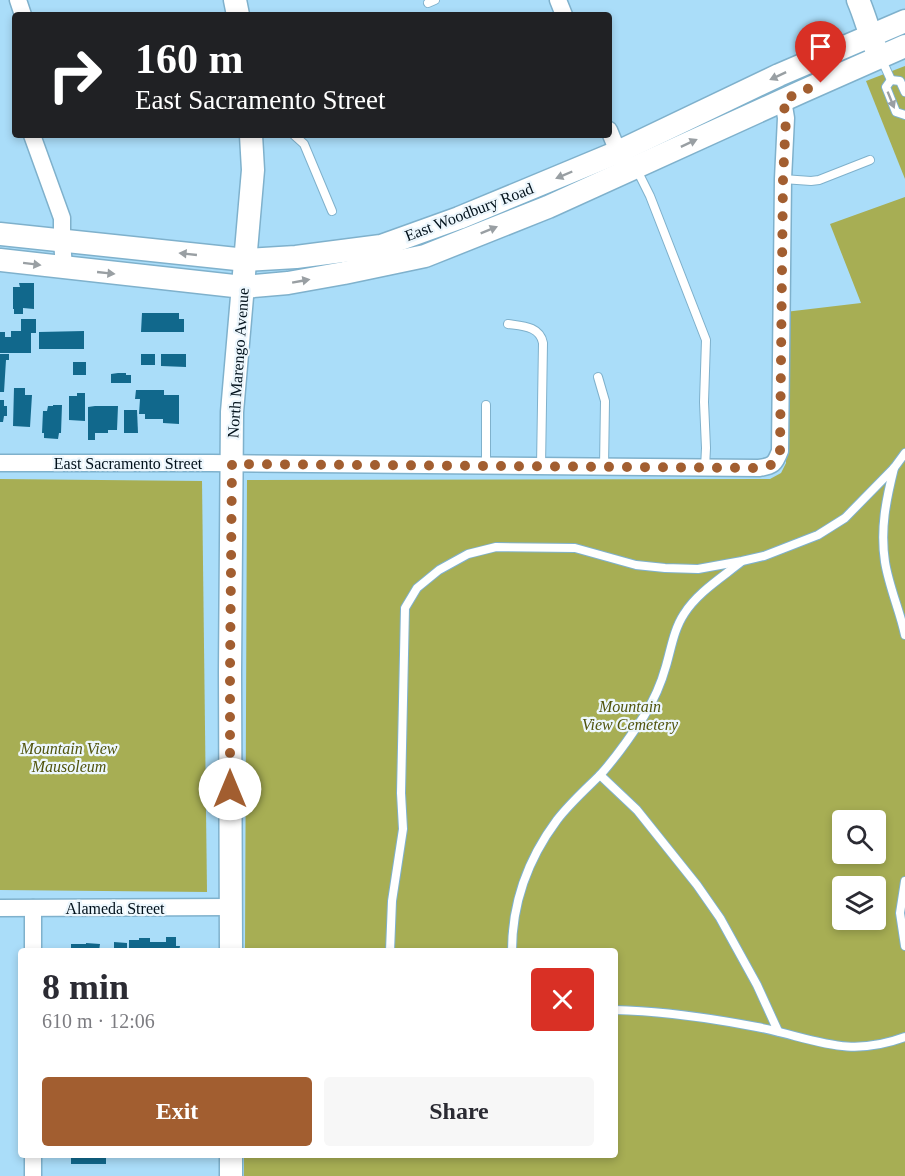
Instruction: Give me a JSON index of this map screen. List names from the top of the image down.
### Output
{
  "streets": {
    "main road": ["East Woodbury Road", "North Marengo Avenue"],
    "street": ["East Sacramento Street", "Alameda Street"]
  },
  "crossings": [
    ["East Woodbury Road", "North Marengo Avenue"],
    ["North Marengo Avenue", "East Sacramento Street"],
    ["North Marengo Avenue", "Alameda Street"]
  ],
  "parks": ["Mountain View Cemetery", "Mountain View Mausoleum"],
  "page": {
    "turn": ["160 m", "East Sacramento Street"],
    "heading": ["8 min", "610 m · 12:06"],
    "buttons": ["Exit", "Share"]
  }
}
